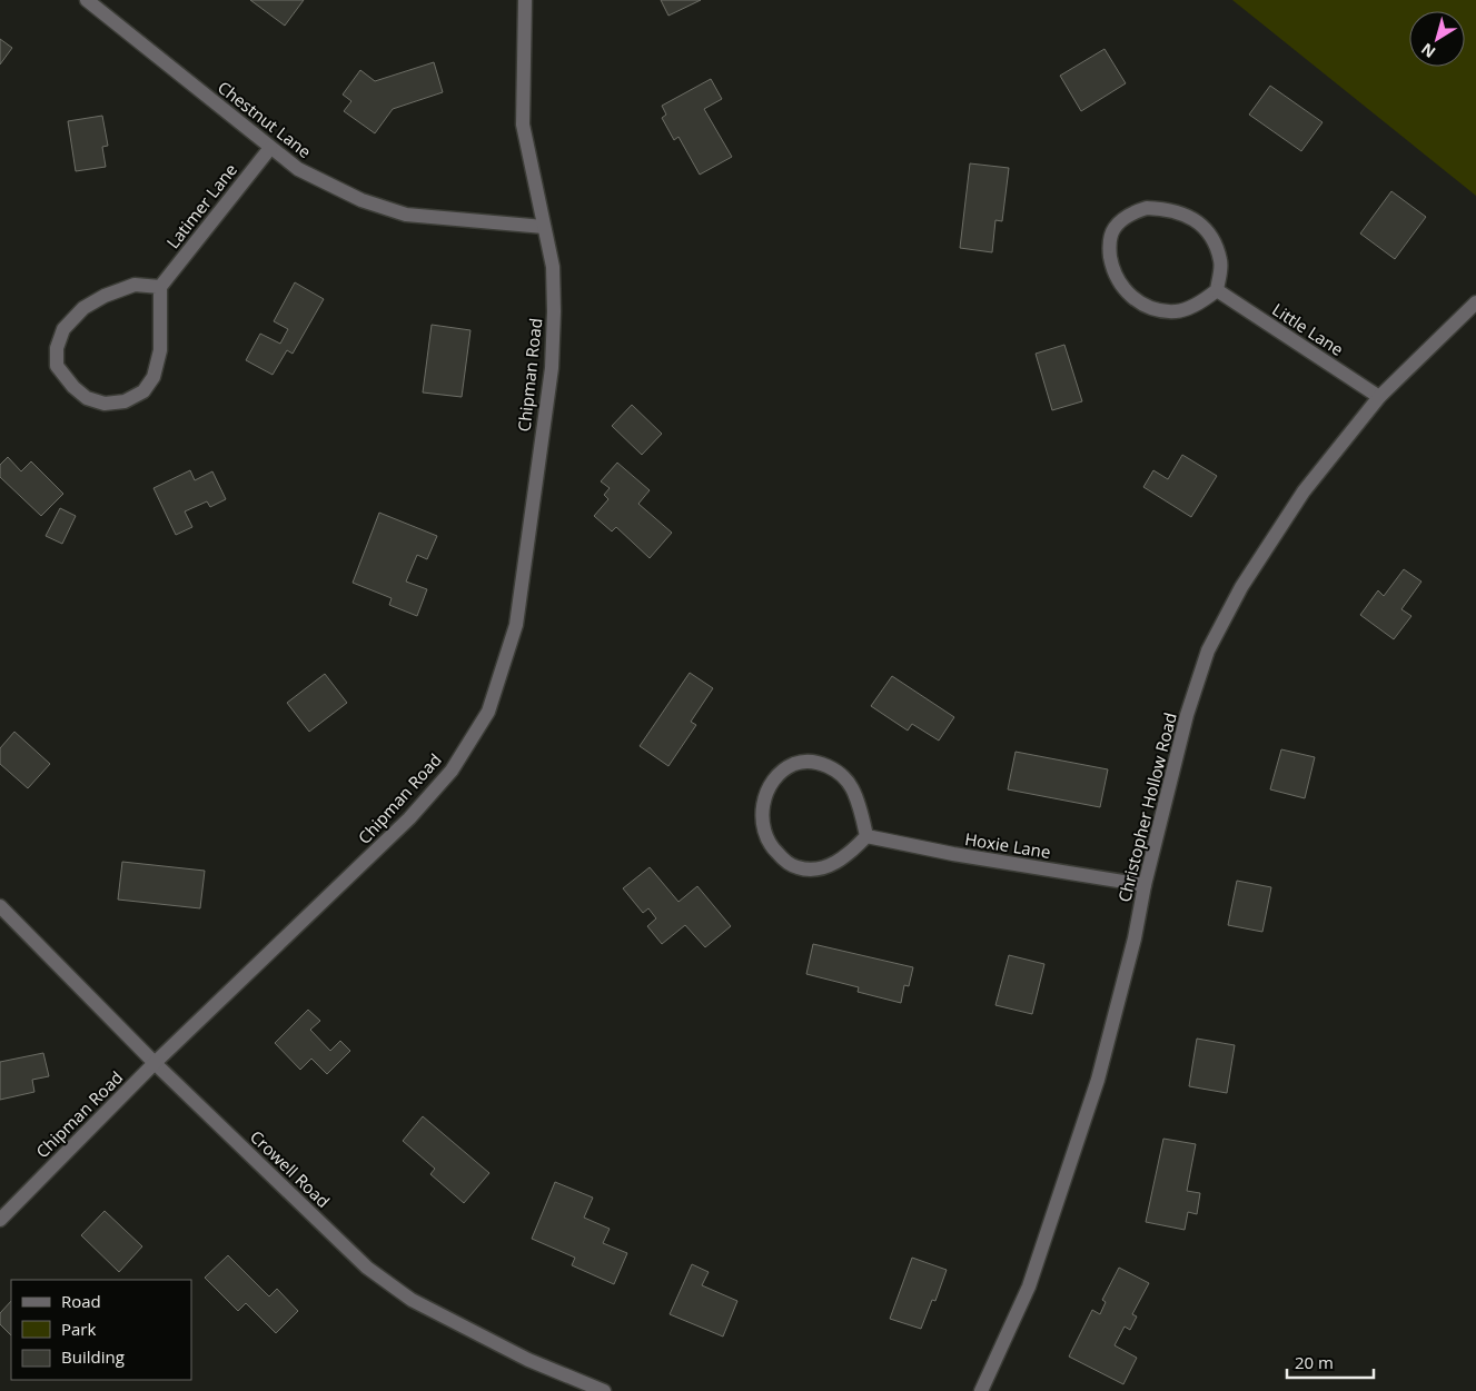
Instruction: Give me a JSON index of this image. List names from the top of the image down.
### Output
{
  "streets": {
    "street": [
      "Chestnut Lane",
      "Latimer Lane",
      "Little Lane",
      "Chipman Road",
      "Christopher Hollow Road",
      "Hoxie Lane",
      "Crowell Road"
    ]
  },
  "crossings": [
    ["Chestnut Lane", "Latimer Lane"],
    ["Chestnut Lane", "Chipman Road"],
    ["Little Lane", "Christopher Hollow Road"],
    ["Chipman Road", "Crowell Road"],
    ["Christopher Hollow Road", "Hoxie Lane"]
  ],
  "legend": ["Road", "Park", "Building"],
  "scale_bar": "20 m",
  "north": "bottom left"
}
